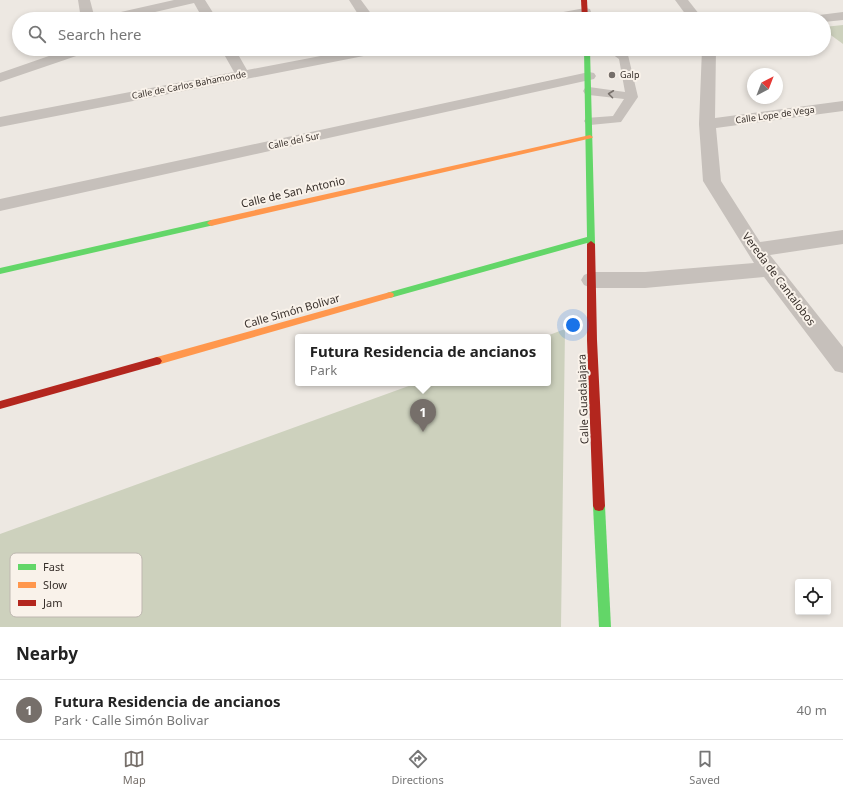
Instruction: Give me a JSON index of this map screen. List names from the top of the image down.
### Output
{
  "streets": {
    "street": [
      "Calle de Carlos Bahamonde",
      "Calle Lope de Vega",
      "Calle del Sur",
      "Calle de San Antonio",
      "Vereda de Cantalobos",
      "Calle Simón Bolivar",
      "Calle Guadalajara"
    ]
  },
  "crossings": [
    ["Calle Lope de Vega", "Vereda de Cantalobos"],
    ["Calle del Sur", "Calle Guadalajara"],
    ["Calle de San Antonio", "Calle Guadalajara"],
    ["Calle Simón Bolivar", "Calle Guadalajara"]
  ],
  "places": ["Galp"],
  "legend": ["Fast", "Slow", "Jam"],
  "north": "top right",
  "page": {
    "search": "Search here",
    "popup": ["Futura Residencia de ancianos", "Park"],
    "pins": "1",
    "heading": "Nearby",
    "list": [
      {
        "mark": "1",
        "name": "Futura Residencia de ancianos",
        "note": "Park · Calle Simón Bolivar",
        "value": "40 m"
      }
    ],
    "nav": ["Map", "Directions", "Saved"]
  }
}
